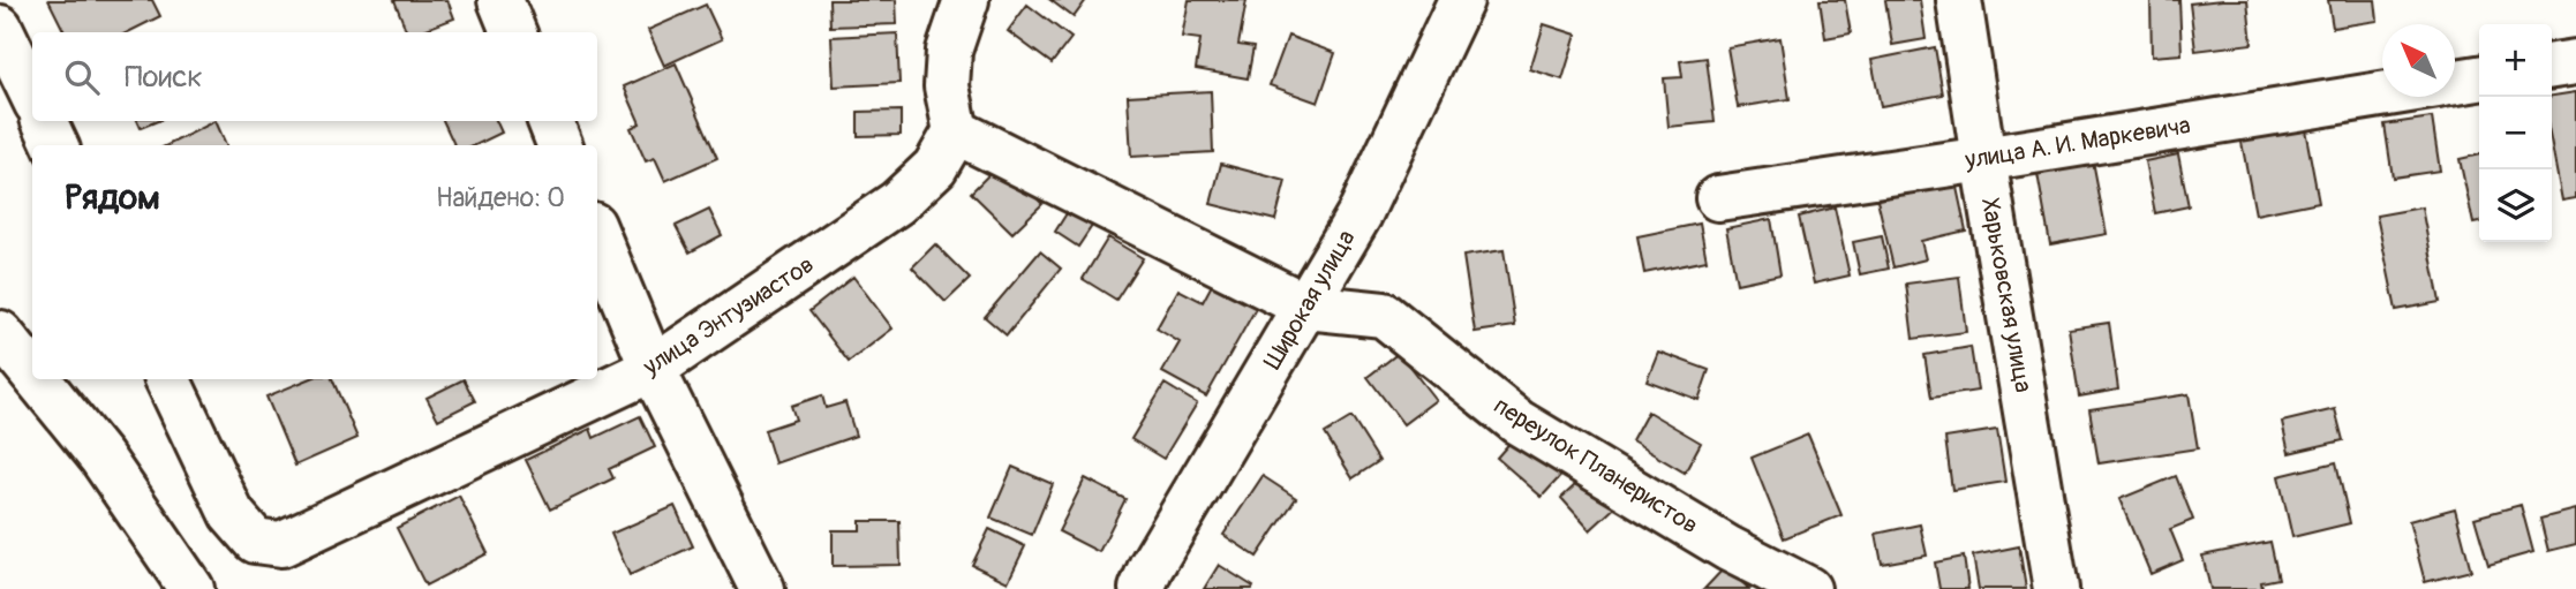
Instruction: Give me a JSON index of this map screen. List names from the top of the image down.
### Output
{
  "streets": {
    "street": [
      "улица А. И. Маркевича",
      "Харьковская улица",
      "Широкая улица",
      "улица Энтузиастов",
      "переулок Планеристов"
    ]
  },
  "crossings": [
    ["улица А. И. Маркевича", "Харьковская улица"],
    ["Широкая улица", "переулок Планеристов"],
    ["улица Энтузиастов", "переулок Планеристов"]
  ],
  "north": "top left",
  "page": {
    "map_buttons": ["+", "−"],
    "search": "Поиск",
    "heading": ["Рядом", "Найдено: 0"]
  }
}
